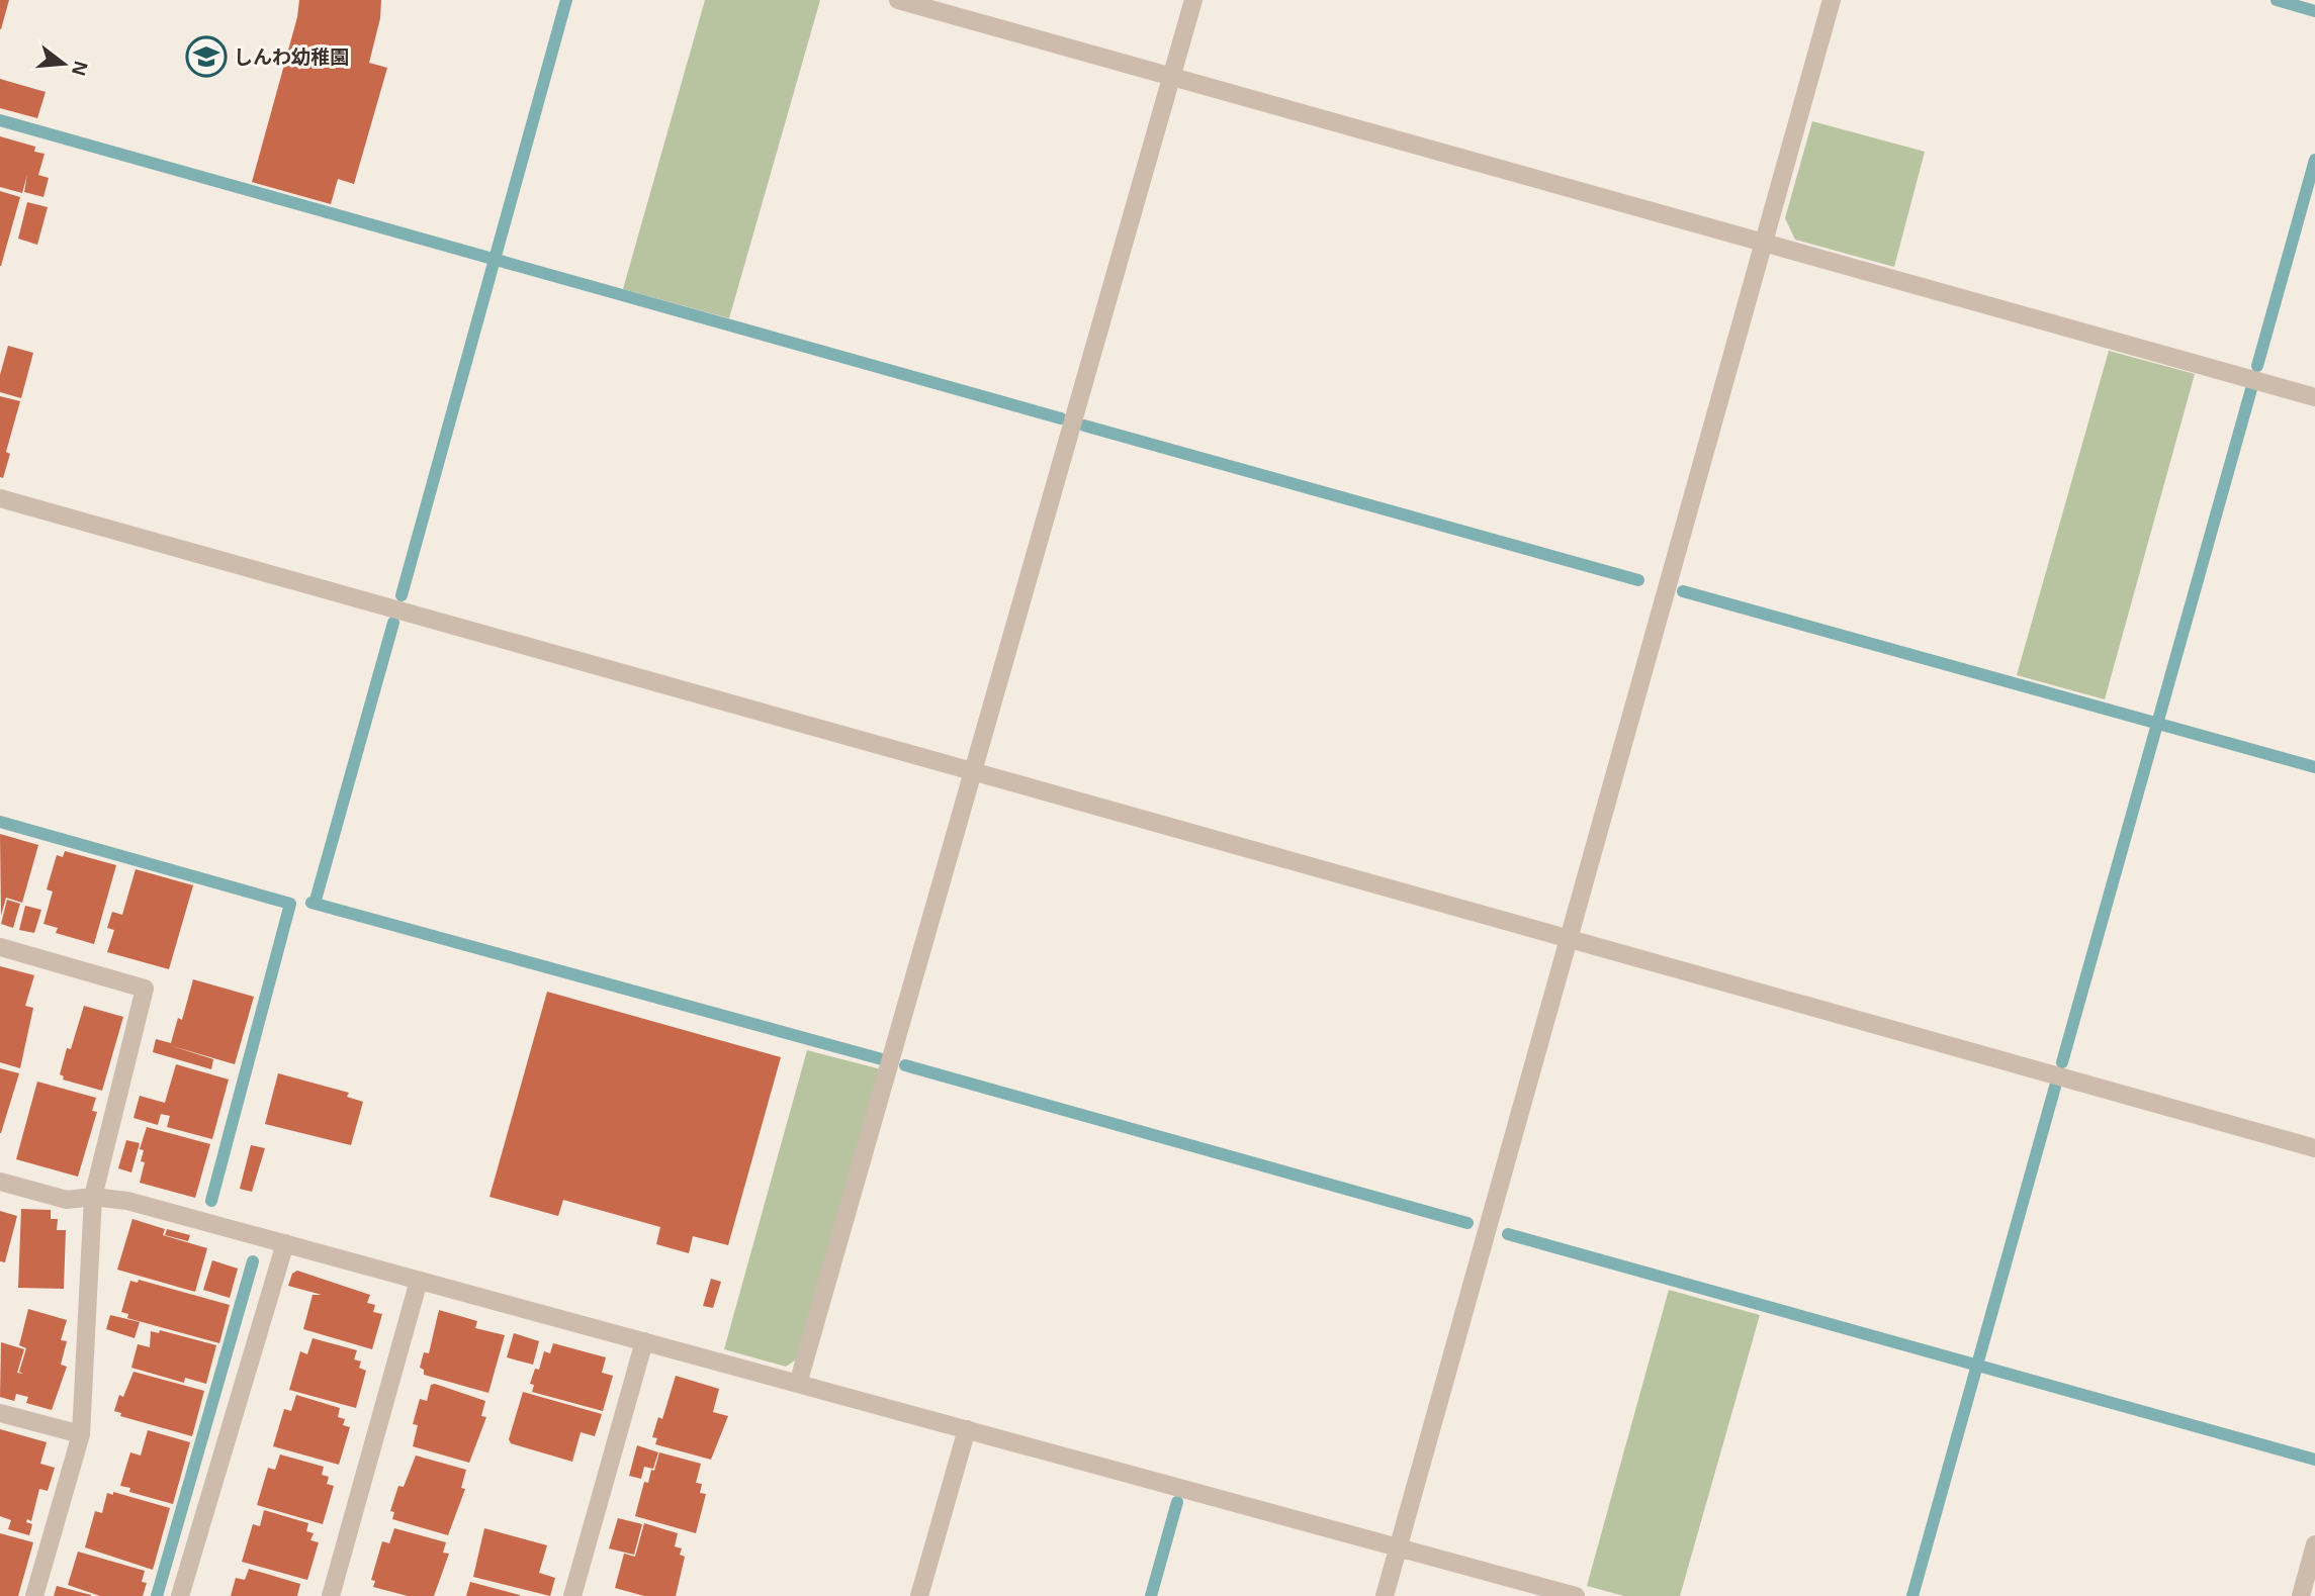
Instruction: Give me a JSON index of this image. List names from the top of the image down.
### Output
{
  "places": {
    "school or university": ["しんわ幼稚園"]
  },
  "north": "right"
}
